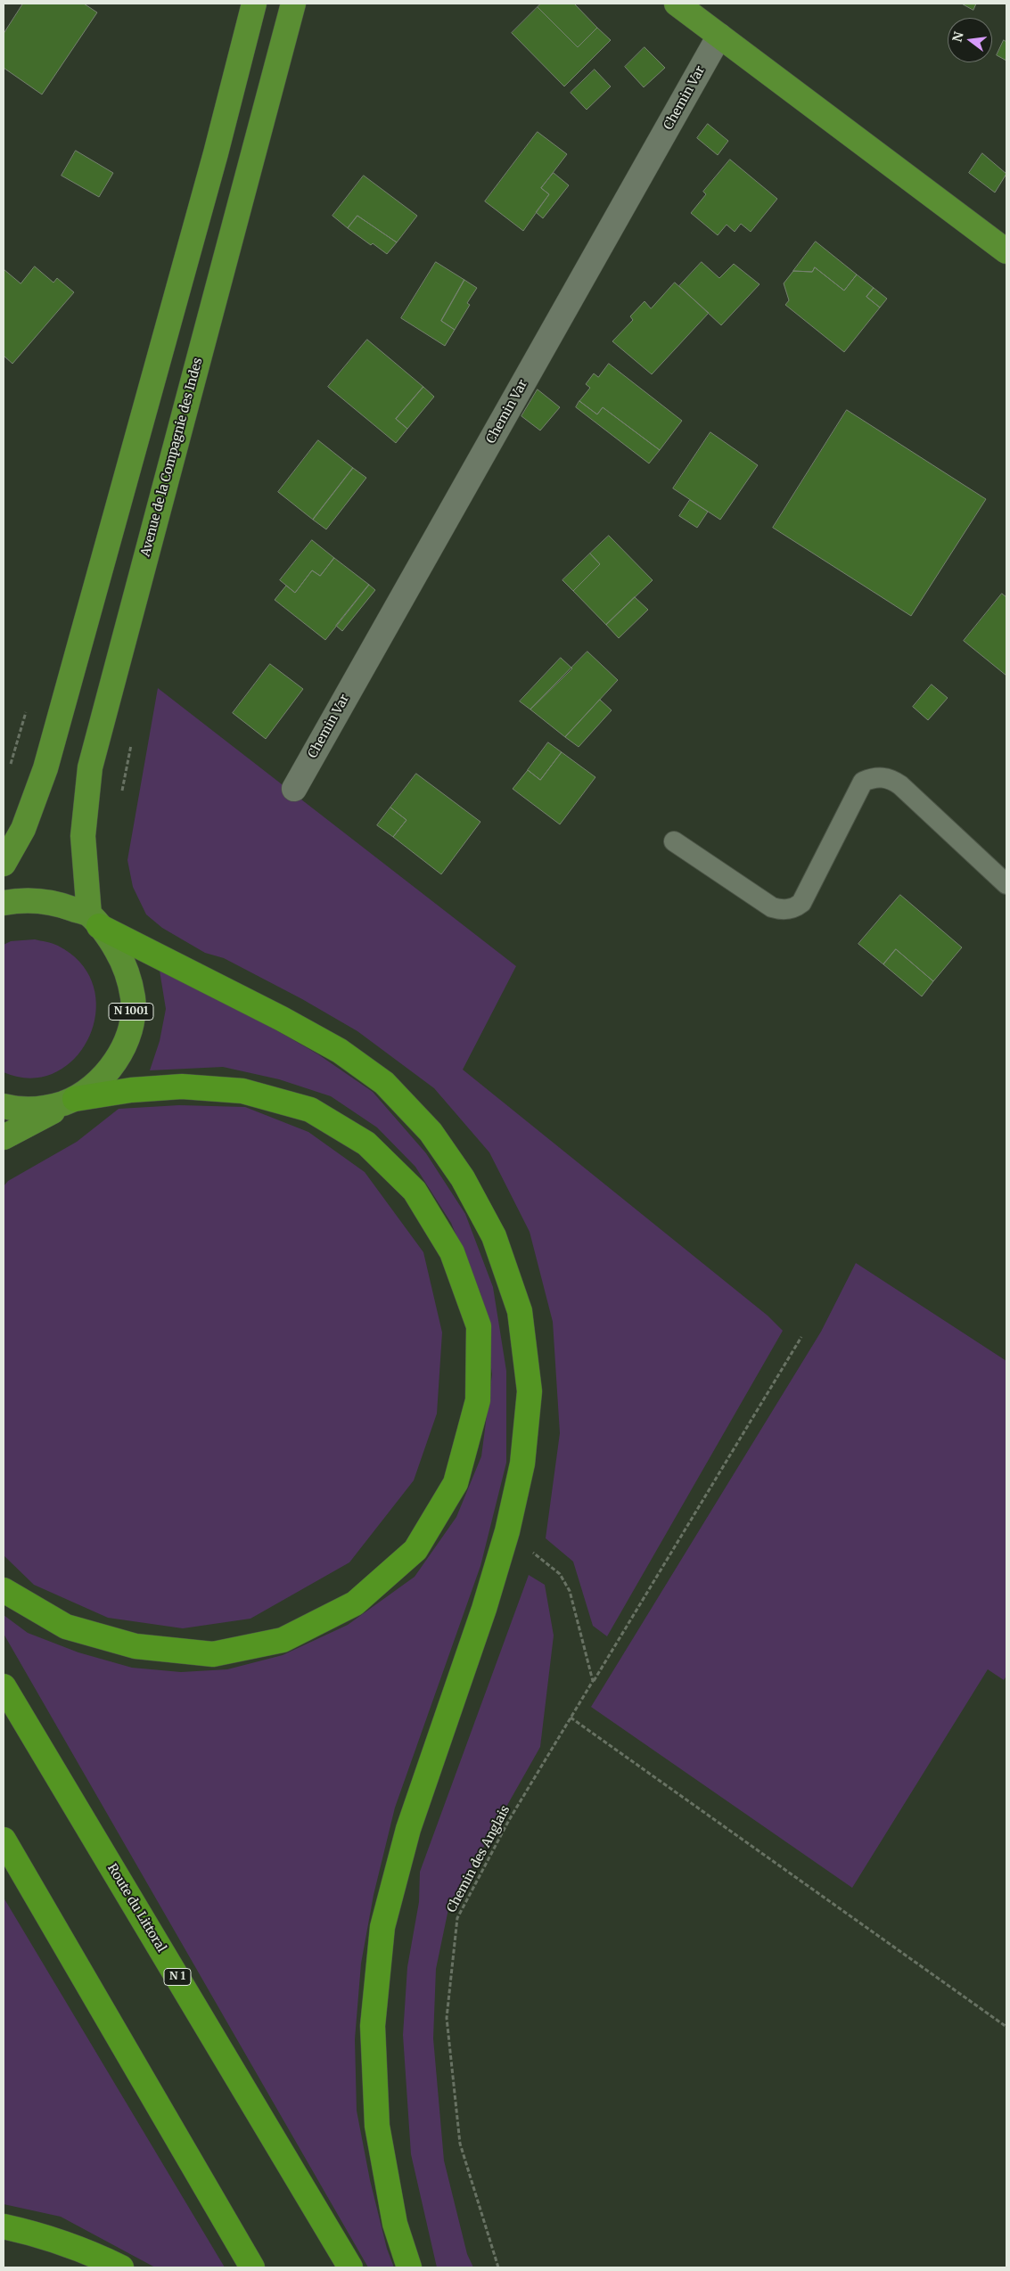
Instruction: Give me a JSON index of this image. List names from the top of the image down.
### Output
{
  "streets": {
    "highway": ["Route du Littoral", "N 1"],
    "main road": ["Avenue de la Compagnie des Indes", "N 1001"],
    "street": ["Chemin Var"],
    "path": ["Chemin des Anglais"]
  },
  "crossings": [
    ["Avenue de la Compagnie des Indes", "N 1001"]
  ],
  "north": "left"
}
